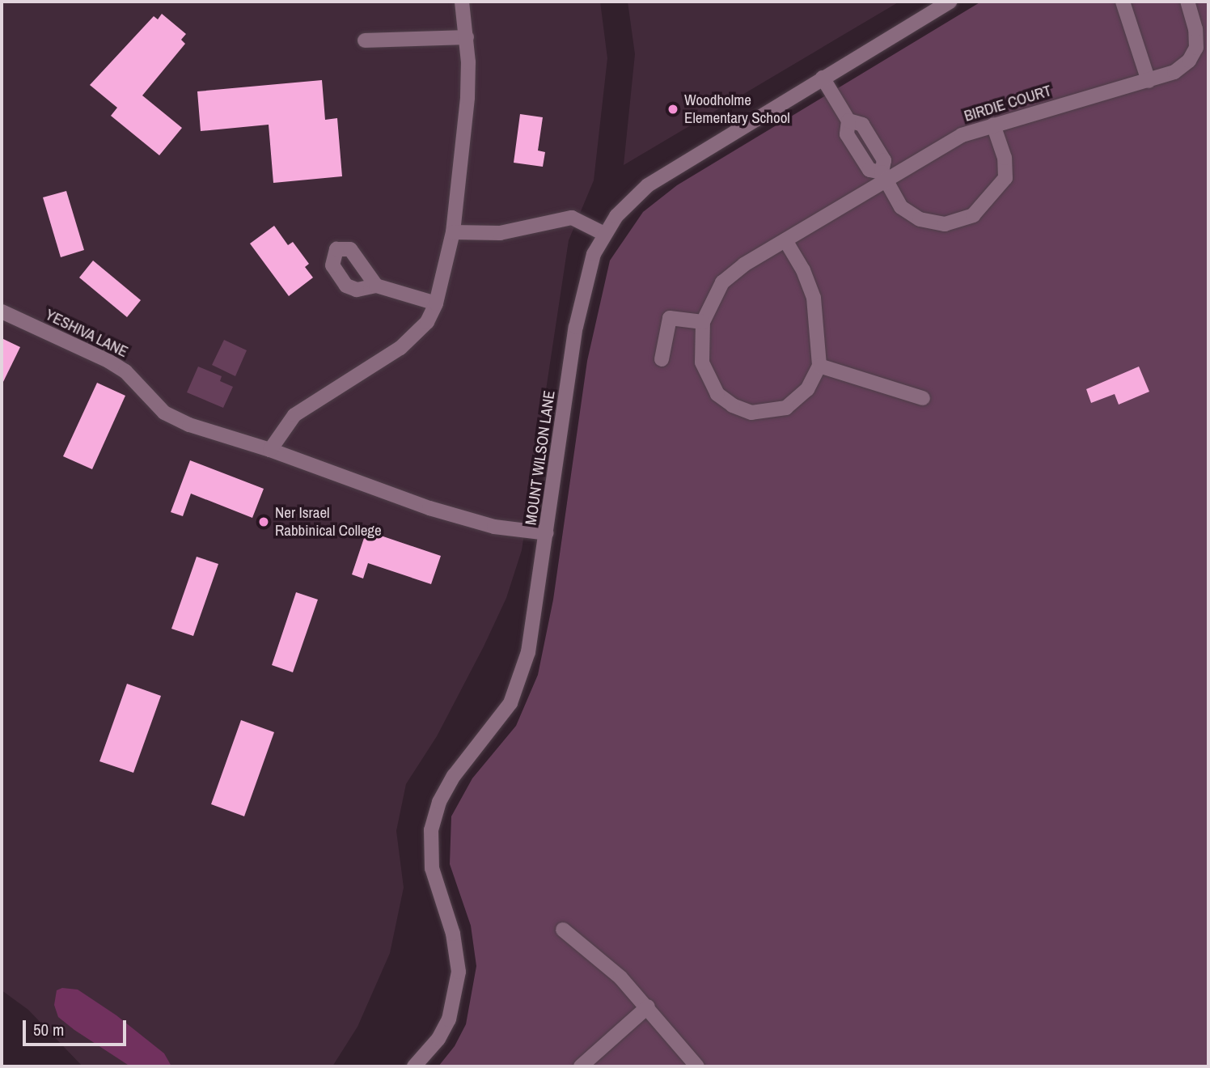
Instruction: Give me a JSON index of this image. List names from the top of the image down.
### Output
{
  "streets": {
    "street": ["BIRDIE COURT", "YESHIVA LANE", "MOUNT WILSON LANE"]
  },
  "crossings": [
    ["YESHIVA LANE", "MOUNT WILSON LANE"]
  ],
  "places": ["Woodholme Elementary School", "Ner Israel Rabbinical College"],
  "scale_bar": "50 m"
}
